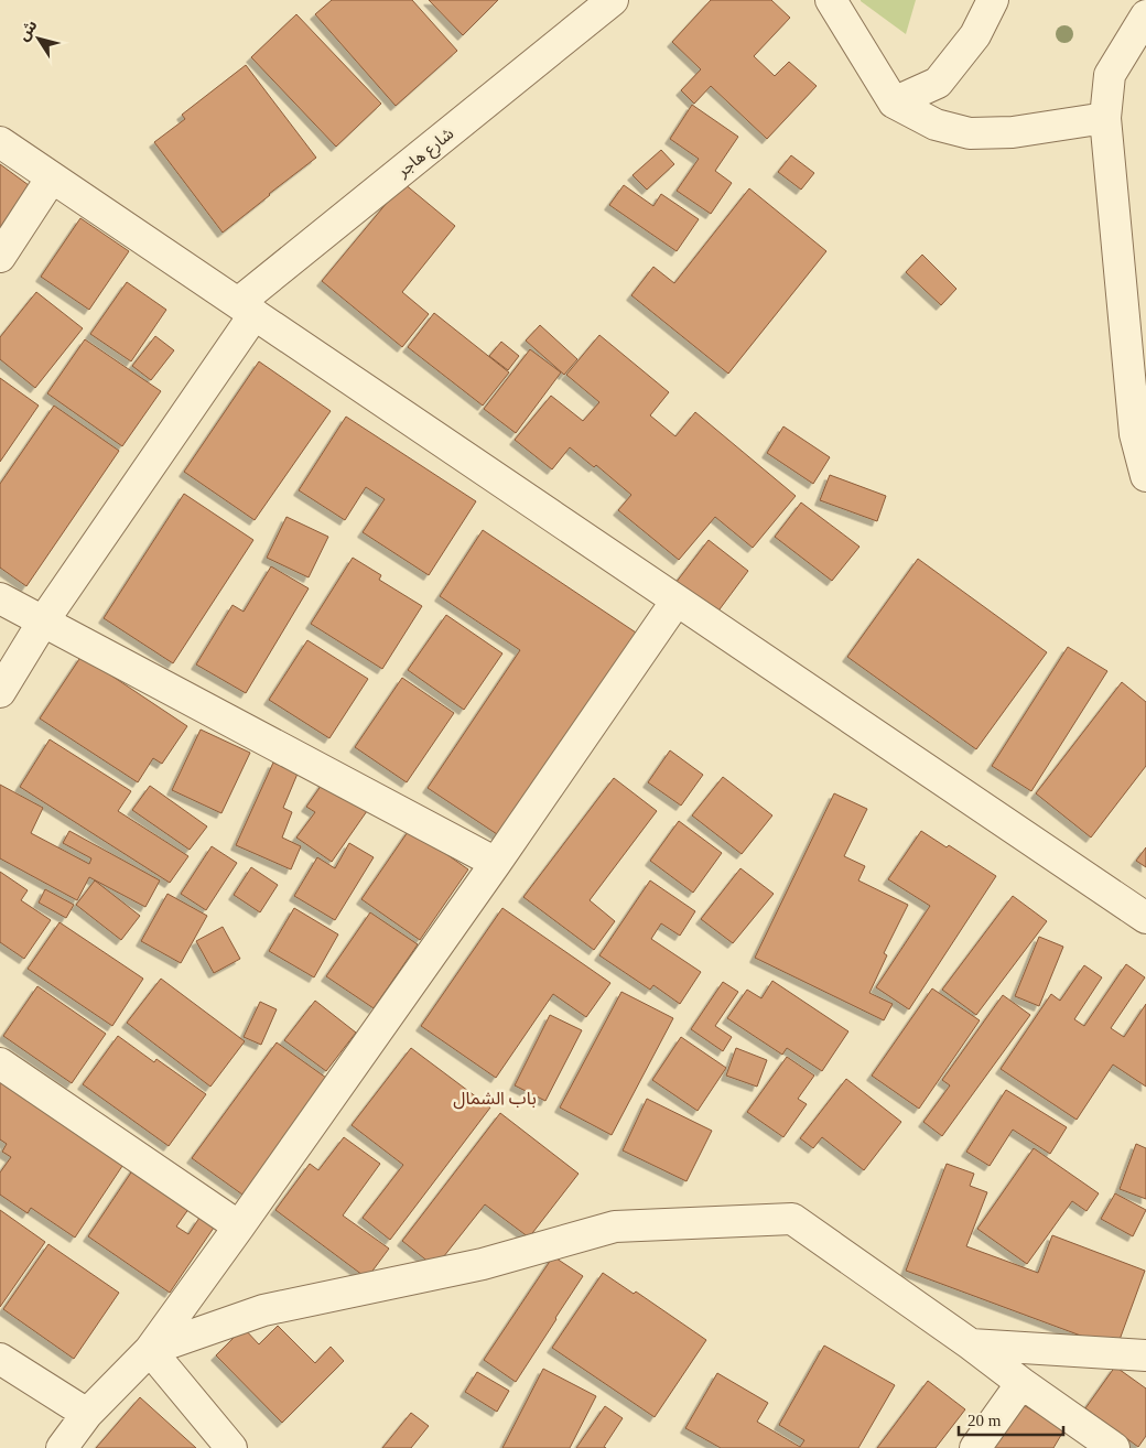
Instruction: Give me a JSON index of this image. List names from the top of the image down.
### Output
{
  "streets": {
    "street": ["شارع هاجر"]
  },
  "districts": ["باب الشمال"],
  "scale_bar": "20 m",
  "north": "top left"
}
